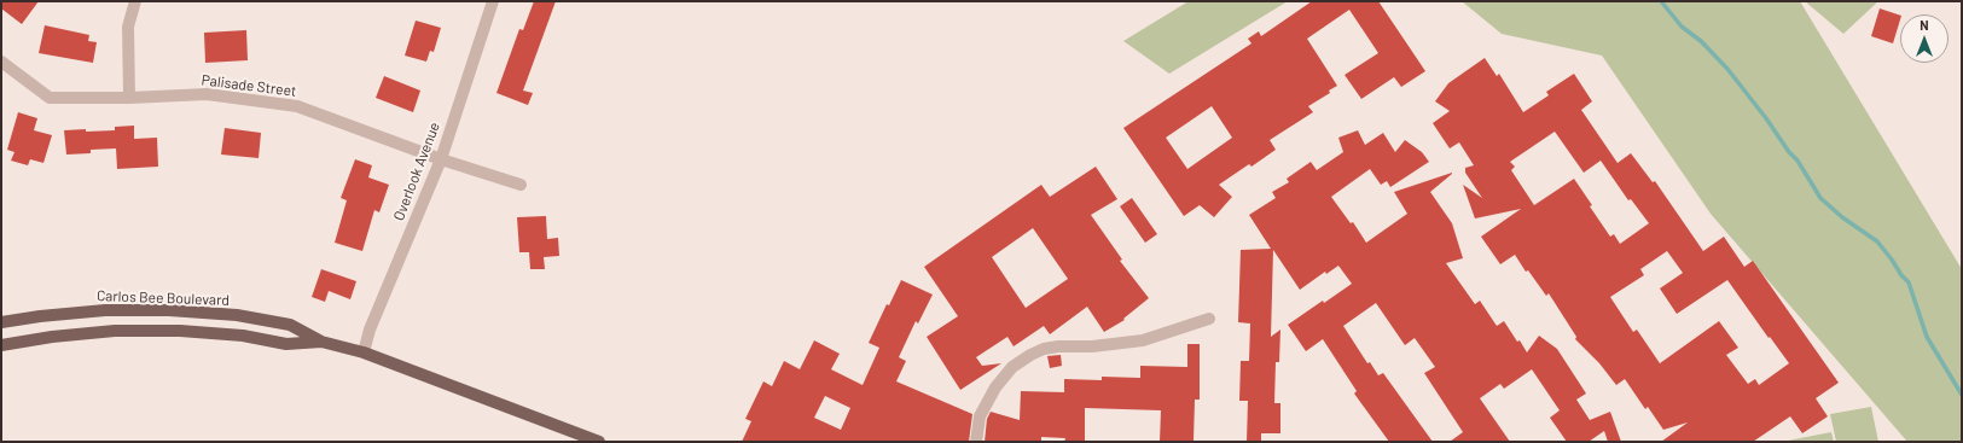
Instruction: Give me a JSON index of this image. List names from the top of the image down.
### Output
{
  "streets": {
    "main road": ["Carlos Bee Boulevard"],
    "street": ["Palisade Street", "Overlook Avenue"]
  },
  "crossings": [
    ["Palisade Street", "Overlook Avenue"],
    ["Overlook Avenue", "Carlos Bee Boulevard"]
  ],
  "north": "top"
}
